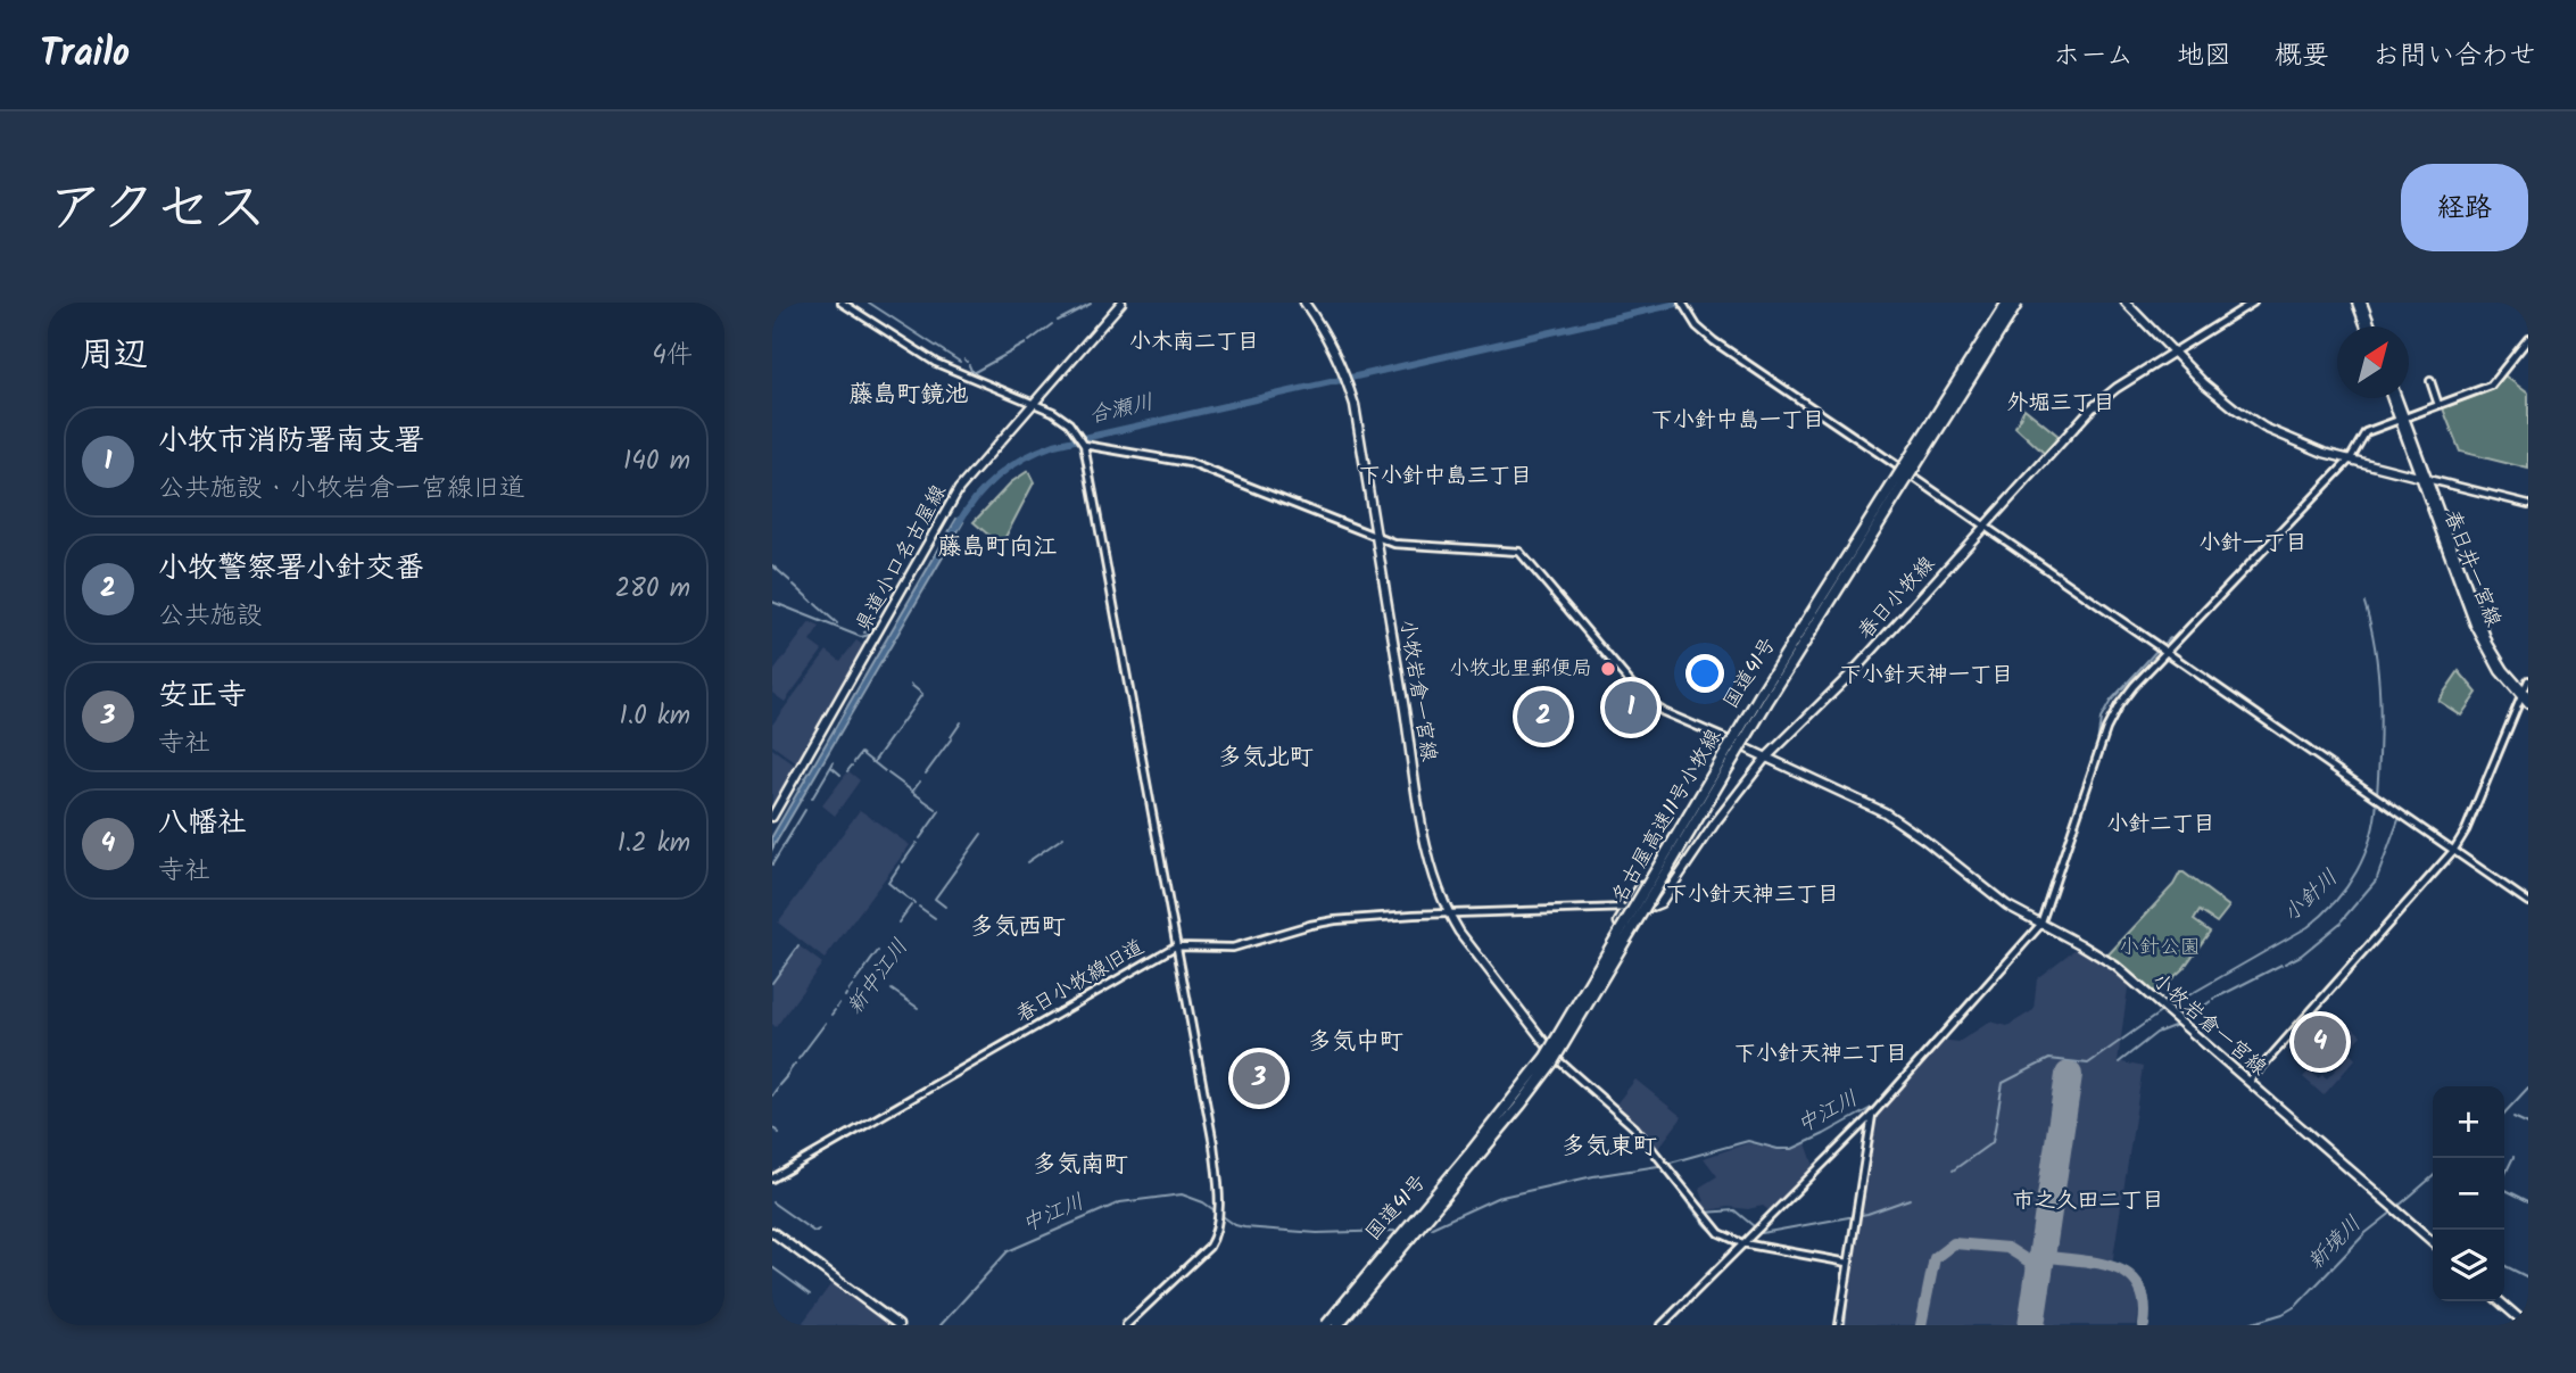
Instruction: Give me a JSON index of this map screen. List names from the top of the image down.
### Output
{
  "streets": {
    "highway": ["国道41号", "名古屋高速11号小牧線"],
    "main road": [
      "県道小口名古屋線",
      "春日井一宮線",
      "春日小牧線",
      "小牧岩倉一宮線"
    ],
    "street": ["春日小牧線旧道"]
  },
  "crossings": [
    ["春日小牧線", "国道41号"],
    ["春日小牧線", "小牧岩倉一宮線"],
    ["国道41号", "小牧岩倉一宮線"],
    ["国道41号", "名古屋高速11号小牧線"],
    ["国道41号", "春日小牧線旧道"],
    ["小牧岩倉一宮線", "春日小牧線旧道"],
    ["名古屋高速11号小牧線", "春日小牧線旧道"]
  ],
  "districts": [
    "小木南二丁目",
    "藤島町鏡池",
    "外堀三丁目",
    "下小針中島一丁目",
    "下小針中島三丁目",
    "小針一丁目",
    "藤島町向江",
    "下小針天神一丁目",
    "多気北町",
    "小針二丁目",
    "下小針天神三丁目",
    "多気西町",
    "多気中町",
    "下小針天神二丁目",
    "多気東町",
    "多気南町",
    "市之久田二丁目"
  ],
  "water": [
    "合瀬川",
    "小針川",
    "新中江川",
    "中江川",
    "新境川"
  ],
  "parks": ["小針公園"],
  "places": ["小牧北里郵便局"],
  "north": "top right",
  "page": {
    "header": "Trailo",
    "nav": [
      "ホーム",
      "地図",
      "概要",
      "お問い合わせ"
    ],
    "title": "アクセス",
    "buttons": "経路",
    "heading": ["周辺", "4件"],
    "list": [
      {
        "mark": "1",
        "name": "小牧市消防署南支署",
        "note": "公共施設 · 小牧岩倉一宮線旧道",
        "value": "140 m"
      },
      {
        "mark": "2",
        "name": "小牧警察署小針交番",
        "note": "公共施設",
        "value": "280 m"
      },
      {
        "mark": "3",
        "name": "安正寺",
        "note": "寺社",
        "value": "1.0 km"
      },
      {
        "mark": "4",
        "name": "八幡社",
        "note": "寺社",
        "value": "1.2 km"
      }
    ],
    "pins": [
      "1",
      "2",
      "4",
      "3"
    ],
    "map_buttons": ["+", "−"]
  }
}
